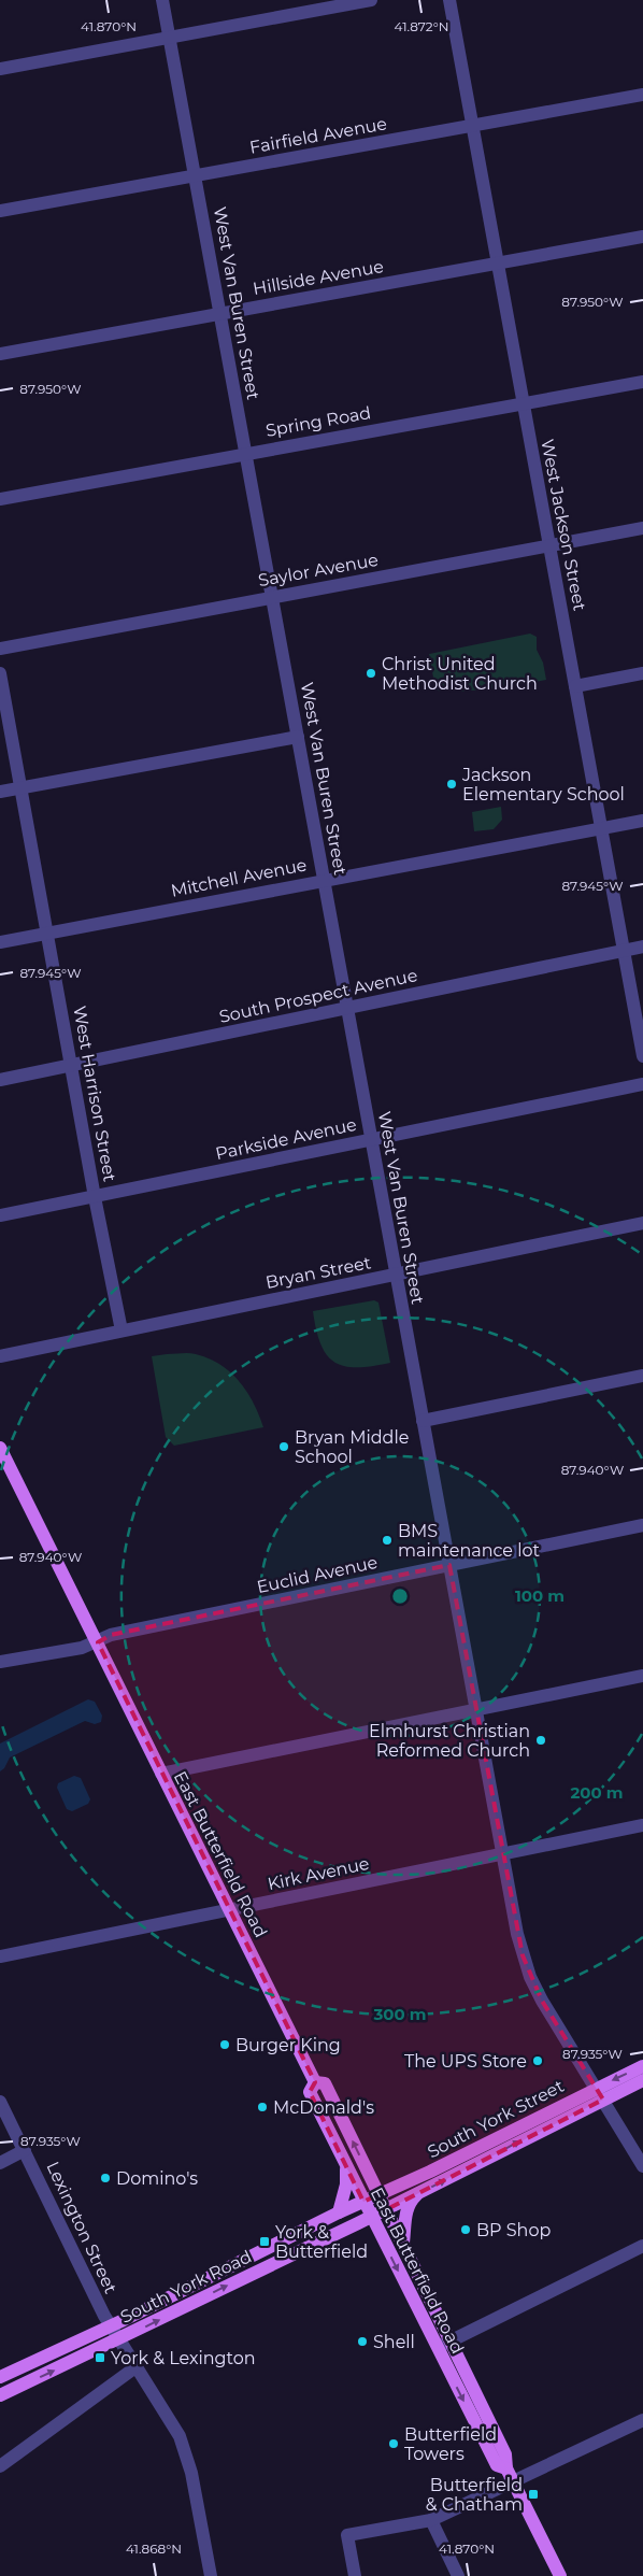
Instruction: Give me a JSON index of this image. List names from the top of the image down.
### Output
{
  "streets": {
    "main road": ["East Butterfield Road", "South York Street", "South York Road"],
    "street": [
      "Fairfield Avenue",
      "Hillside Avenue",
      "West Van Buren Street",
      "Spring Road",
      "West Jackson Street",
      "Saylor Avenue",
      "Mitchell Avenue",
      "South Prospect Avenue",
      "West Harrison Street",
      "Parkside Avenue",
      "Bryan Street",
      "Euclid Avenue",
      "Kirk Avenue",
      "Lexington Street"
    ]
  },
  "crossings": [
    ["Fairfield Avenue", "West Van Buren Street"],
    ["Fairfield Avenue", "West Jackson Street"],
    ["Hillside Avenue", "West Van Buren Street"],
    ["Hillside Avenue", "West Jackson Street"],
    ["West Van Buren Street", "Spring Road"],
    ["West Van Buren Street", "Saylor Avenue"],
    ["West Van Buren Street", "Mitchell Avenue"],
    ["West Van Buren Street", "South Prospect Avenue"],
    ["West Van Buren Street", "Parkside Avenue"],
    ["West Van Buren Street", "Bryan Street"],
    ["West Van Buren Street", "Euclid Avenue"],
    ["West Van Buren Street", "Kirk Avenue"],
    ["West Van Buren Street", "South York Street"],
    ["Spring Road", "West Jackson Street"],
    ["West Jackson Street", "Saylor Avenue"],
    ["West Jackson Street", "Mitchell Avenue"],
    ["West Jackson Street", "South Prospect Avenue"],
    ["Mitchell Avenue", "West Harrison Street"],
    ["South Prospect Avenue", "West Harrison Street"],
    ["West Harrison Street", "Parkside Avenue"],
    ["West Harrison Street", "Bryan Street"],
    ["Euclid Avenue", "East Butterfield Road"],
    ["East Butterfield Road", "Kirk Avenue"],
    ["East Butterfield Road", "South York Street"],
    ["East Butterfield Road", "South York Road"],
    ["South York Street", "South York Road"],
    ["Lexington Street", "South York Road"]
  ],
  "places": {
    "other": [
      "Christ United Methodist Church",
      "Jackson Elementary School",
      "Bryan Middle School",
      "BMS maintenance lot",
      "Elmhurst Christian Reformed Church",
      "Burger King",
      "The UPS Store",
      "McDonald's",
      "Domino's",
      "BP Shop",
      "Shell",
      "Butterfield Towers"
    ],
    "transit": ["York & Butterfield", "York & Lexington", "Butterfield & Chatham"]
  },
  "coordinates": [
    "41.870°N",
    "41.872°N",
    "87.950°W",
    "87.945°W",
    "87.940°W",
    "87.935°W",
    "41.868°N"
  ],
  "rings": ["100 m", "200 m", "300 m"]
}
